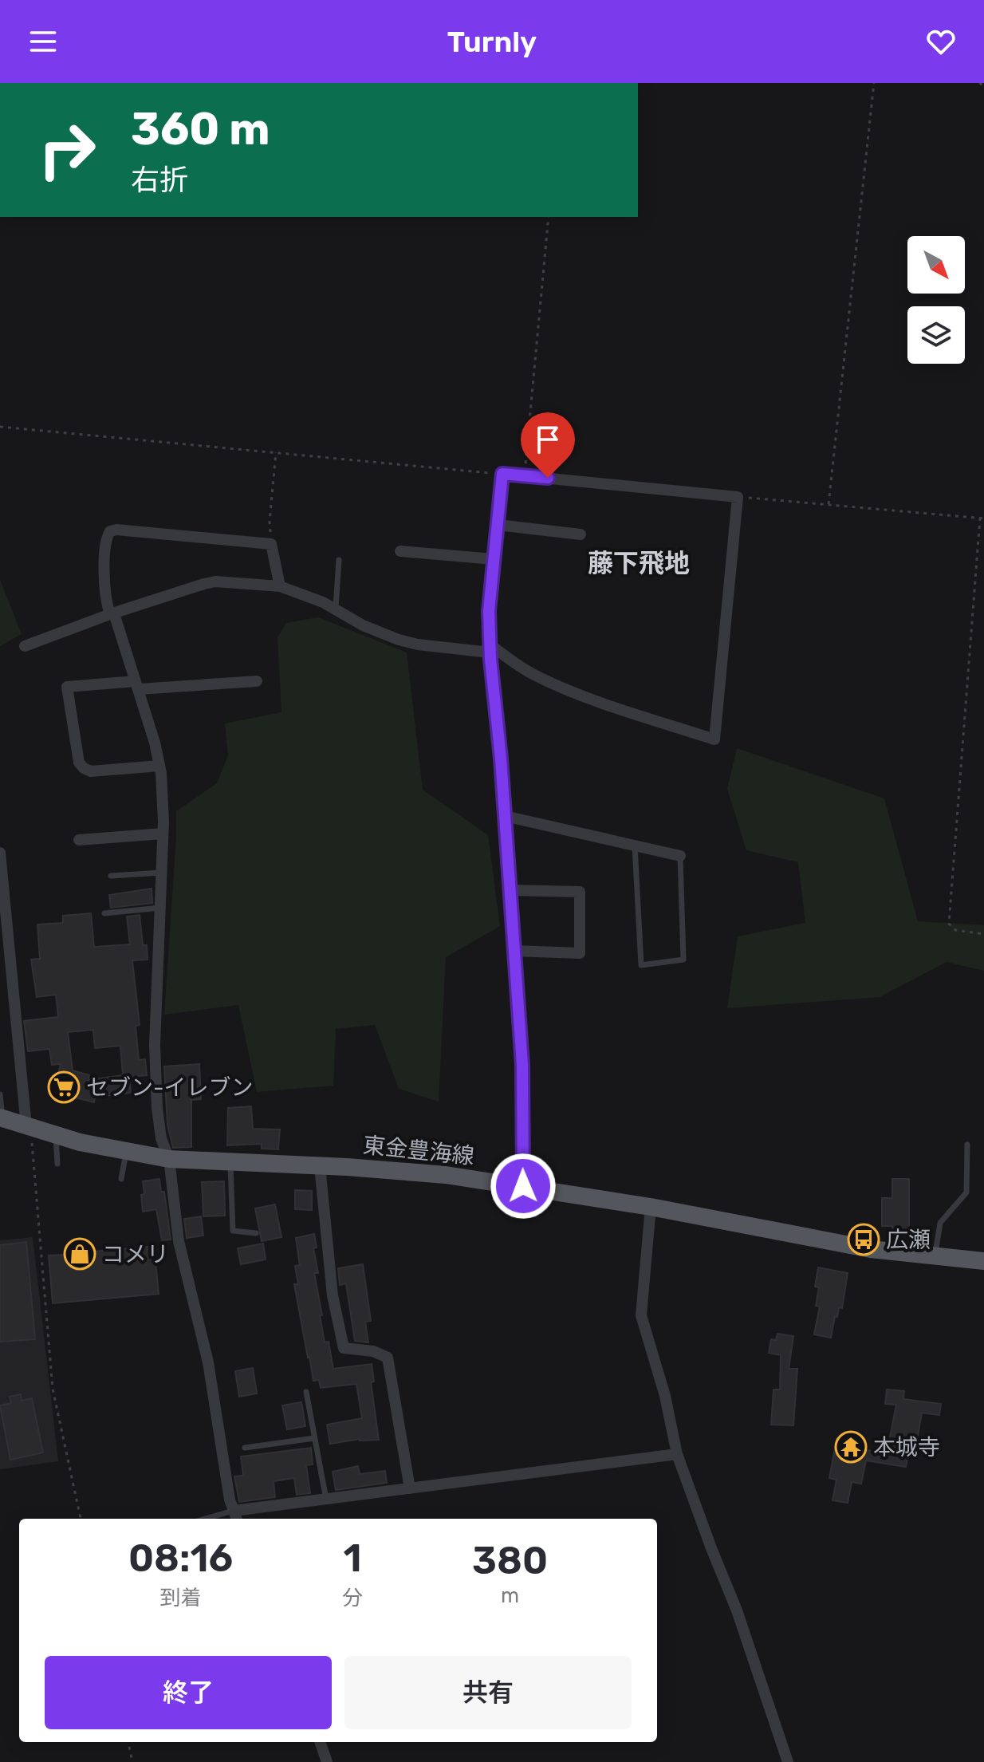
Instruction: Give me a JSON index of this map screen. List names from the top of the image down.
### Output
{
  "streets": {
    "main road": ["東金豊海線"]
  },
  "districts": ["藤下飛地"],
  "places": {
    "supermarket": ["セブン-イレブン"],
    "bus stop": ["広瀬"],
    "shop": ["コメリ"],
    "temple": ["本城寺"]
  },
  "north": "bottom right",
  "page": {
    "header": "Turnly",
    "turn": ["360 m", "右折"],
    "eta": [
      "08:16",
      "到着",
      "1",
      "分",
      "380",
      "m"
    ],
    "buttons": ["終了", "共有"]
  }
}
